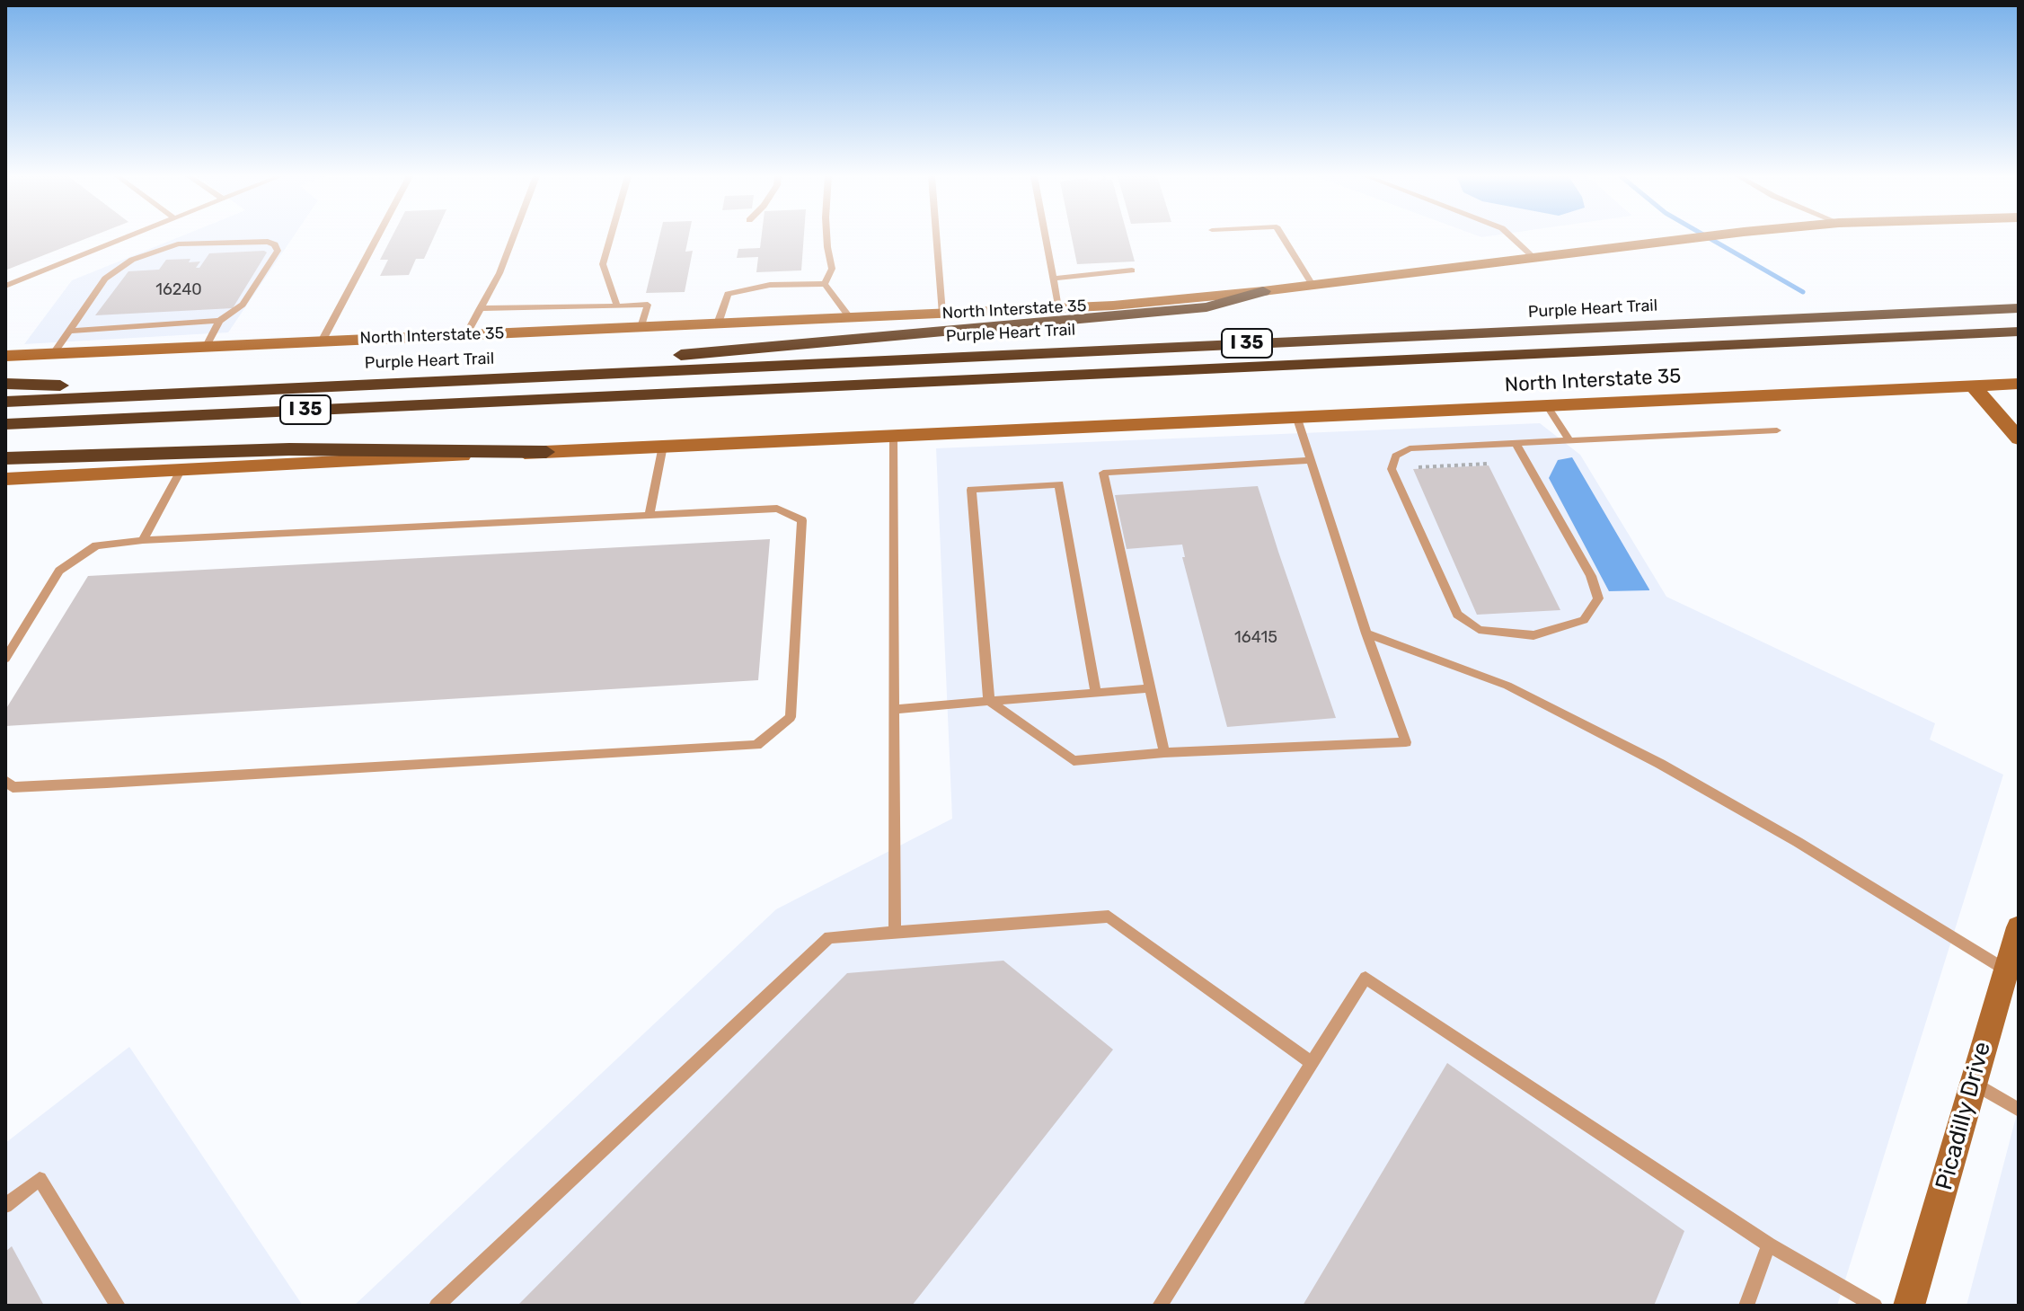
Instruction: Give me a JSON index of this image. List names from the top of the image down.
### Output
{
  "streets": {
    "highway": ["Purple Heart Trail", "I 35"],
    "main road": ["North Interstate 35", "Picadilly Drive"]
  },
  "house_numbers": ["16240", "16415"]
}
